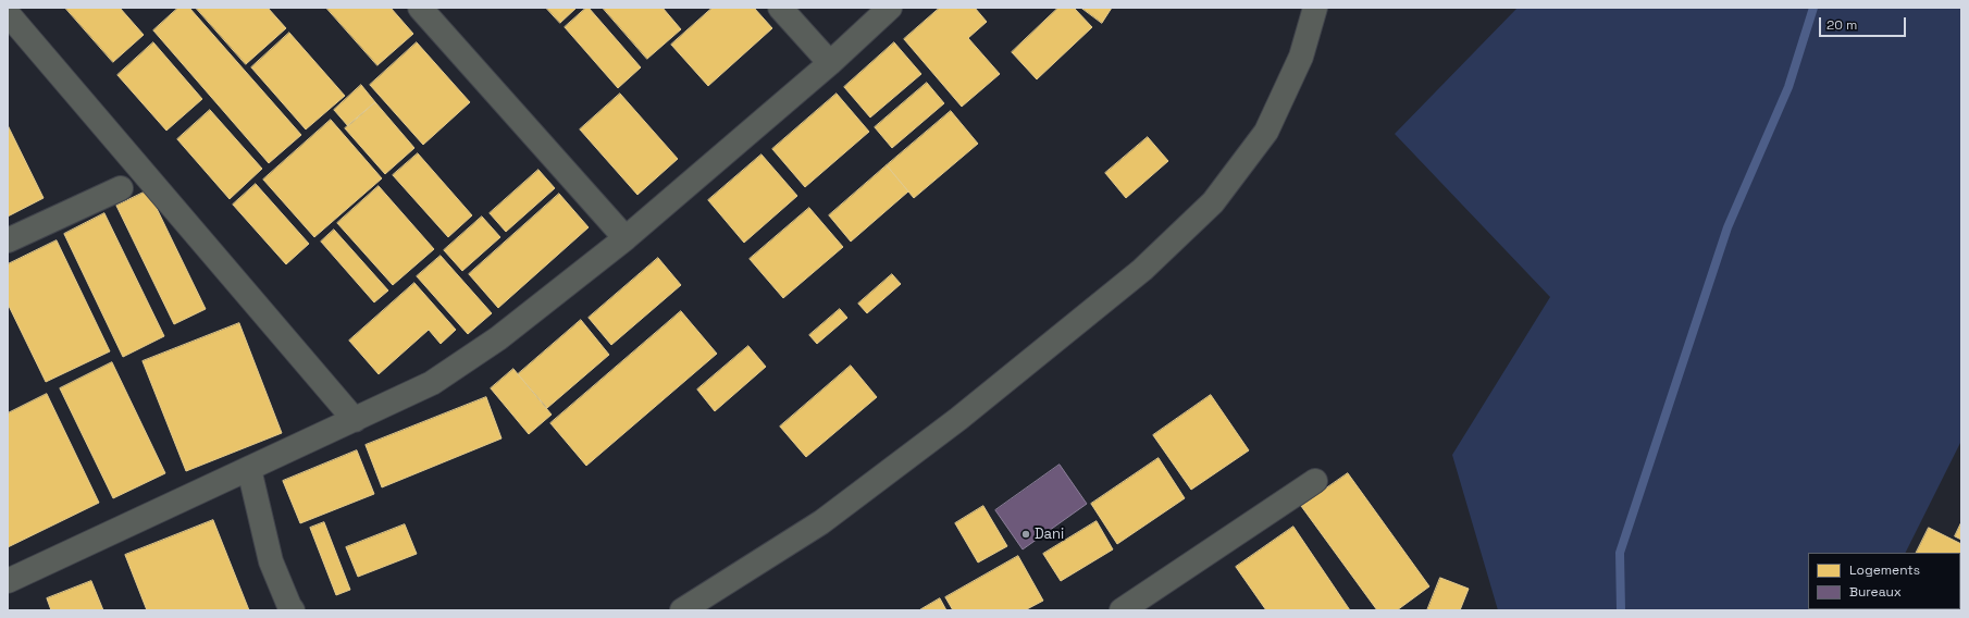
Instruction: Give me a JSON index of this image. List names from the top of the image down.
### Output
{
  "places": ["Dani"],
  "legend": ["Logements", "Bureaux"],
  "scale_bar": "20 m"
}
